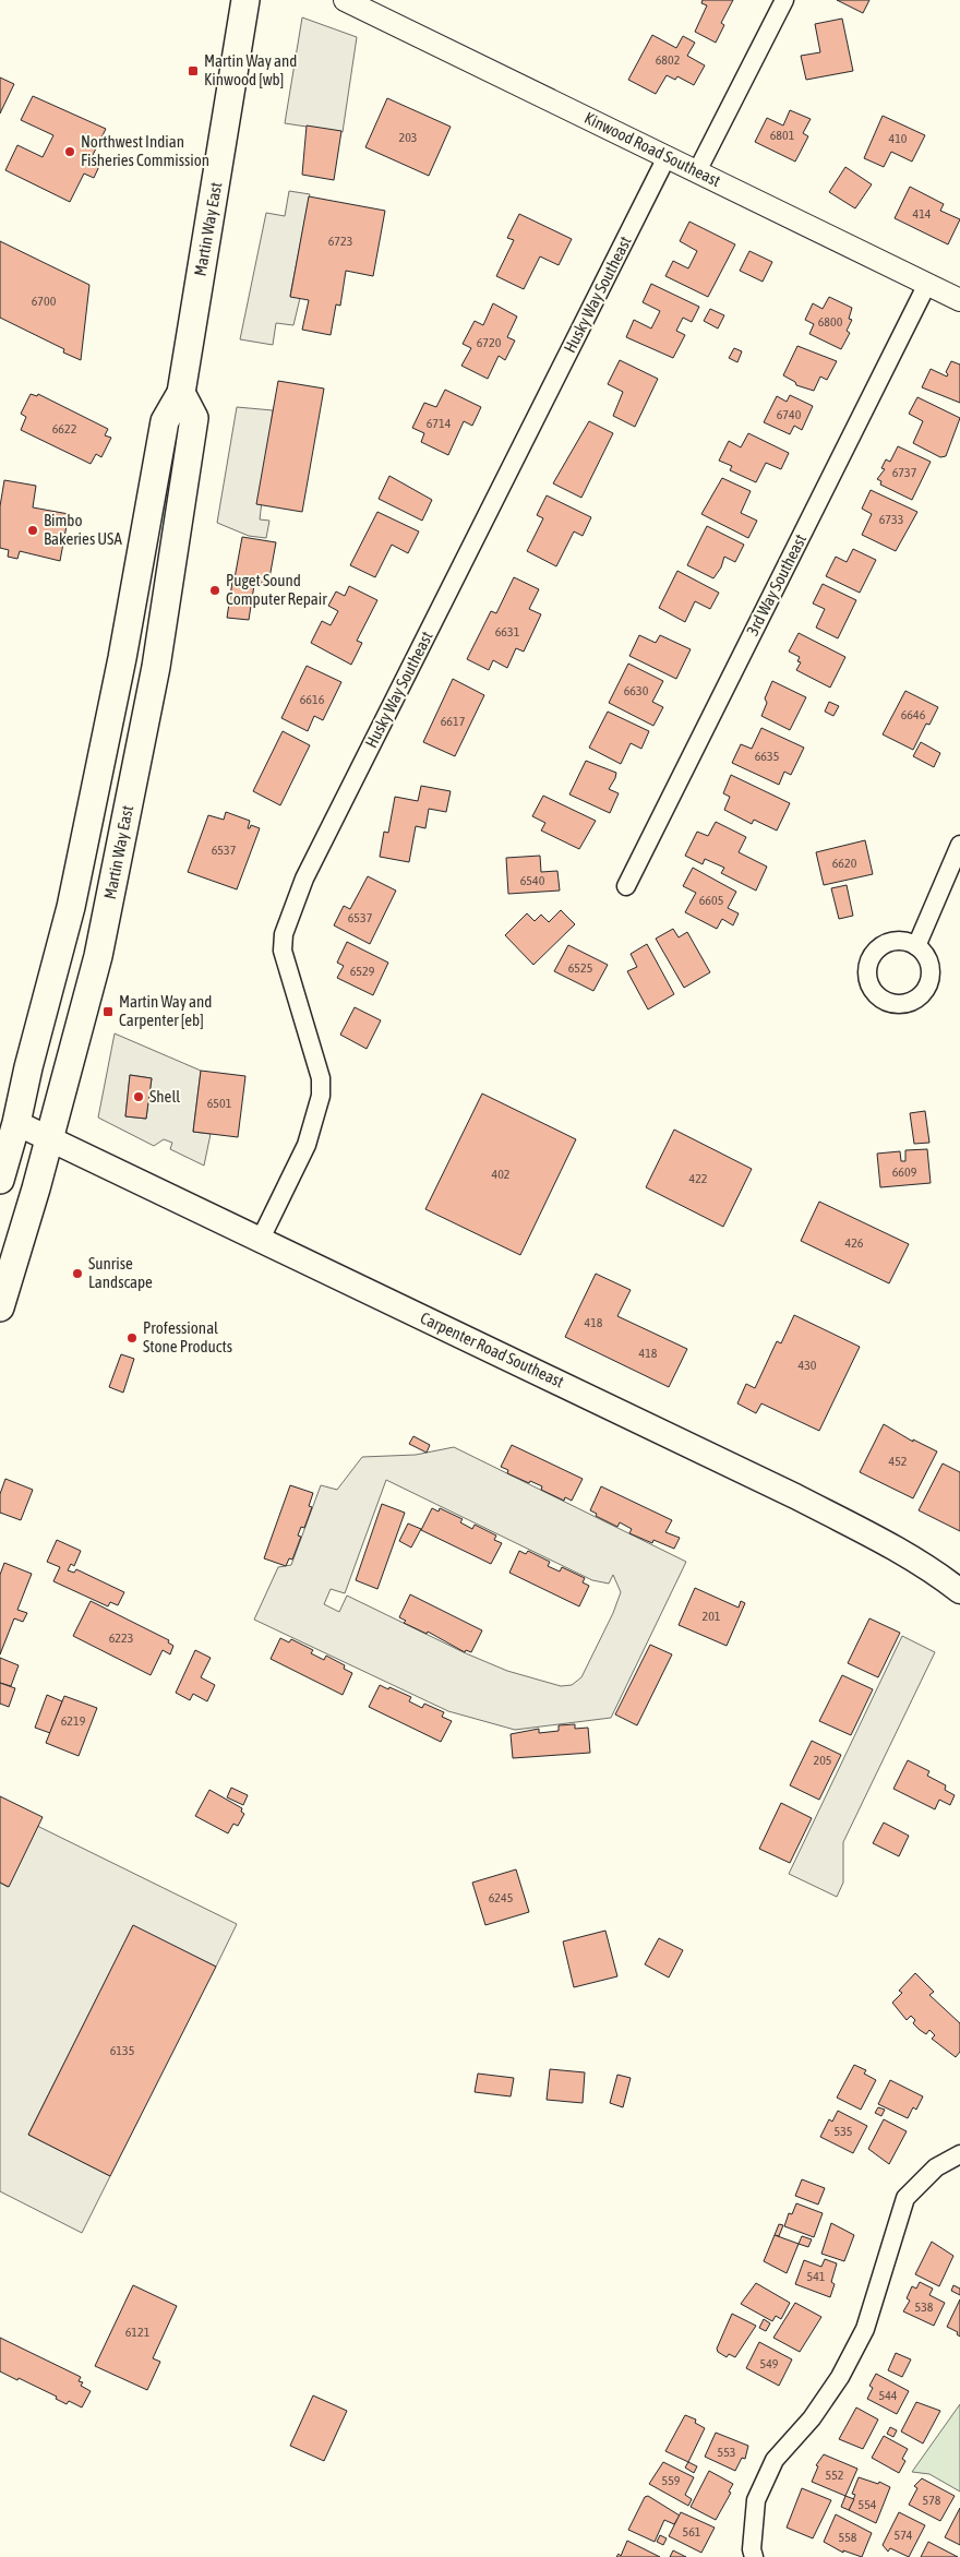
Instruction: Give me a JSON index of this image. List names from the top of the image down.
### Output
{
  "streets": {
    "main road": ["Martin Way East", "Carpenter Road Southeast"],
    "street": ["Kinwood Road Southeast", "Husky Way Southeast", "3rd Way Southeast"]
  },
  "crossings": [
    ["Kinwood Road Southeast", "Husky Way Southeast"],
    ["Kinwood Road Southeast", "3rd Way Southeast"],
    ["Martin Way East", "Carpenter Road Southeast"],
    ["Husky Way Southeast", "Carpenter Road Southeast"]
  ],
  "places": {
    "transit": ["Martin Way and Kinwood [wb]", "Martin Way and Carpenter [eb]"],
    "other": [
      "Northwest Indian Fisheries Commission",
      "Bimbo Bakeries USA",
      "Puget Sound Computer Repair",
      "Shell",
      "Sunrise Landscape",
      "Professional Stone Products"
    ]
  },
  "house_numbers": [
    "6802",
    "6801",
    "203",
    "410",
    "414",
    "6723",
    "6700",
    "6800",
    "6720",
    "6740",
    "6714",
    "6622",
    "6737",
    "6733",
    "6631",
    "6630",
    "6616",
    "6646",
    "6617",
    "6635",
    "6537",
    "6620",
    "6540",
    "6605",
    "6537",
    "6525",
    "6529",
    "6501",
    "6609",
    "402",
    "422",
    "426",
    "418",
    "418",
    "430",
    "452",
    "201",
    "6223",
    "6219",
    "205",
    "6245",
    "6135",
    "535",
    "541",
    "538",
    "6121",
    "549",
    "544",
    "553",
    "552",
    "559",
    "578",
    "554",
    "561",
    "574",
    "558"
  ]
}
